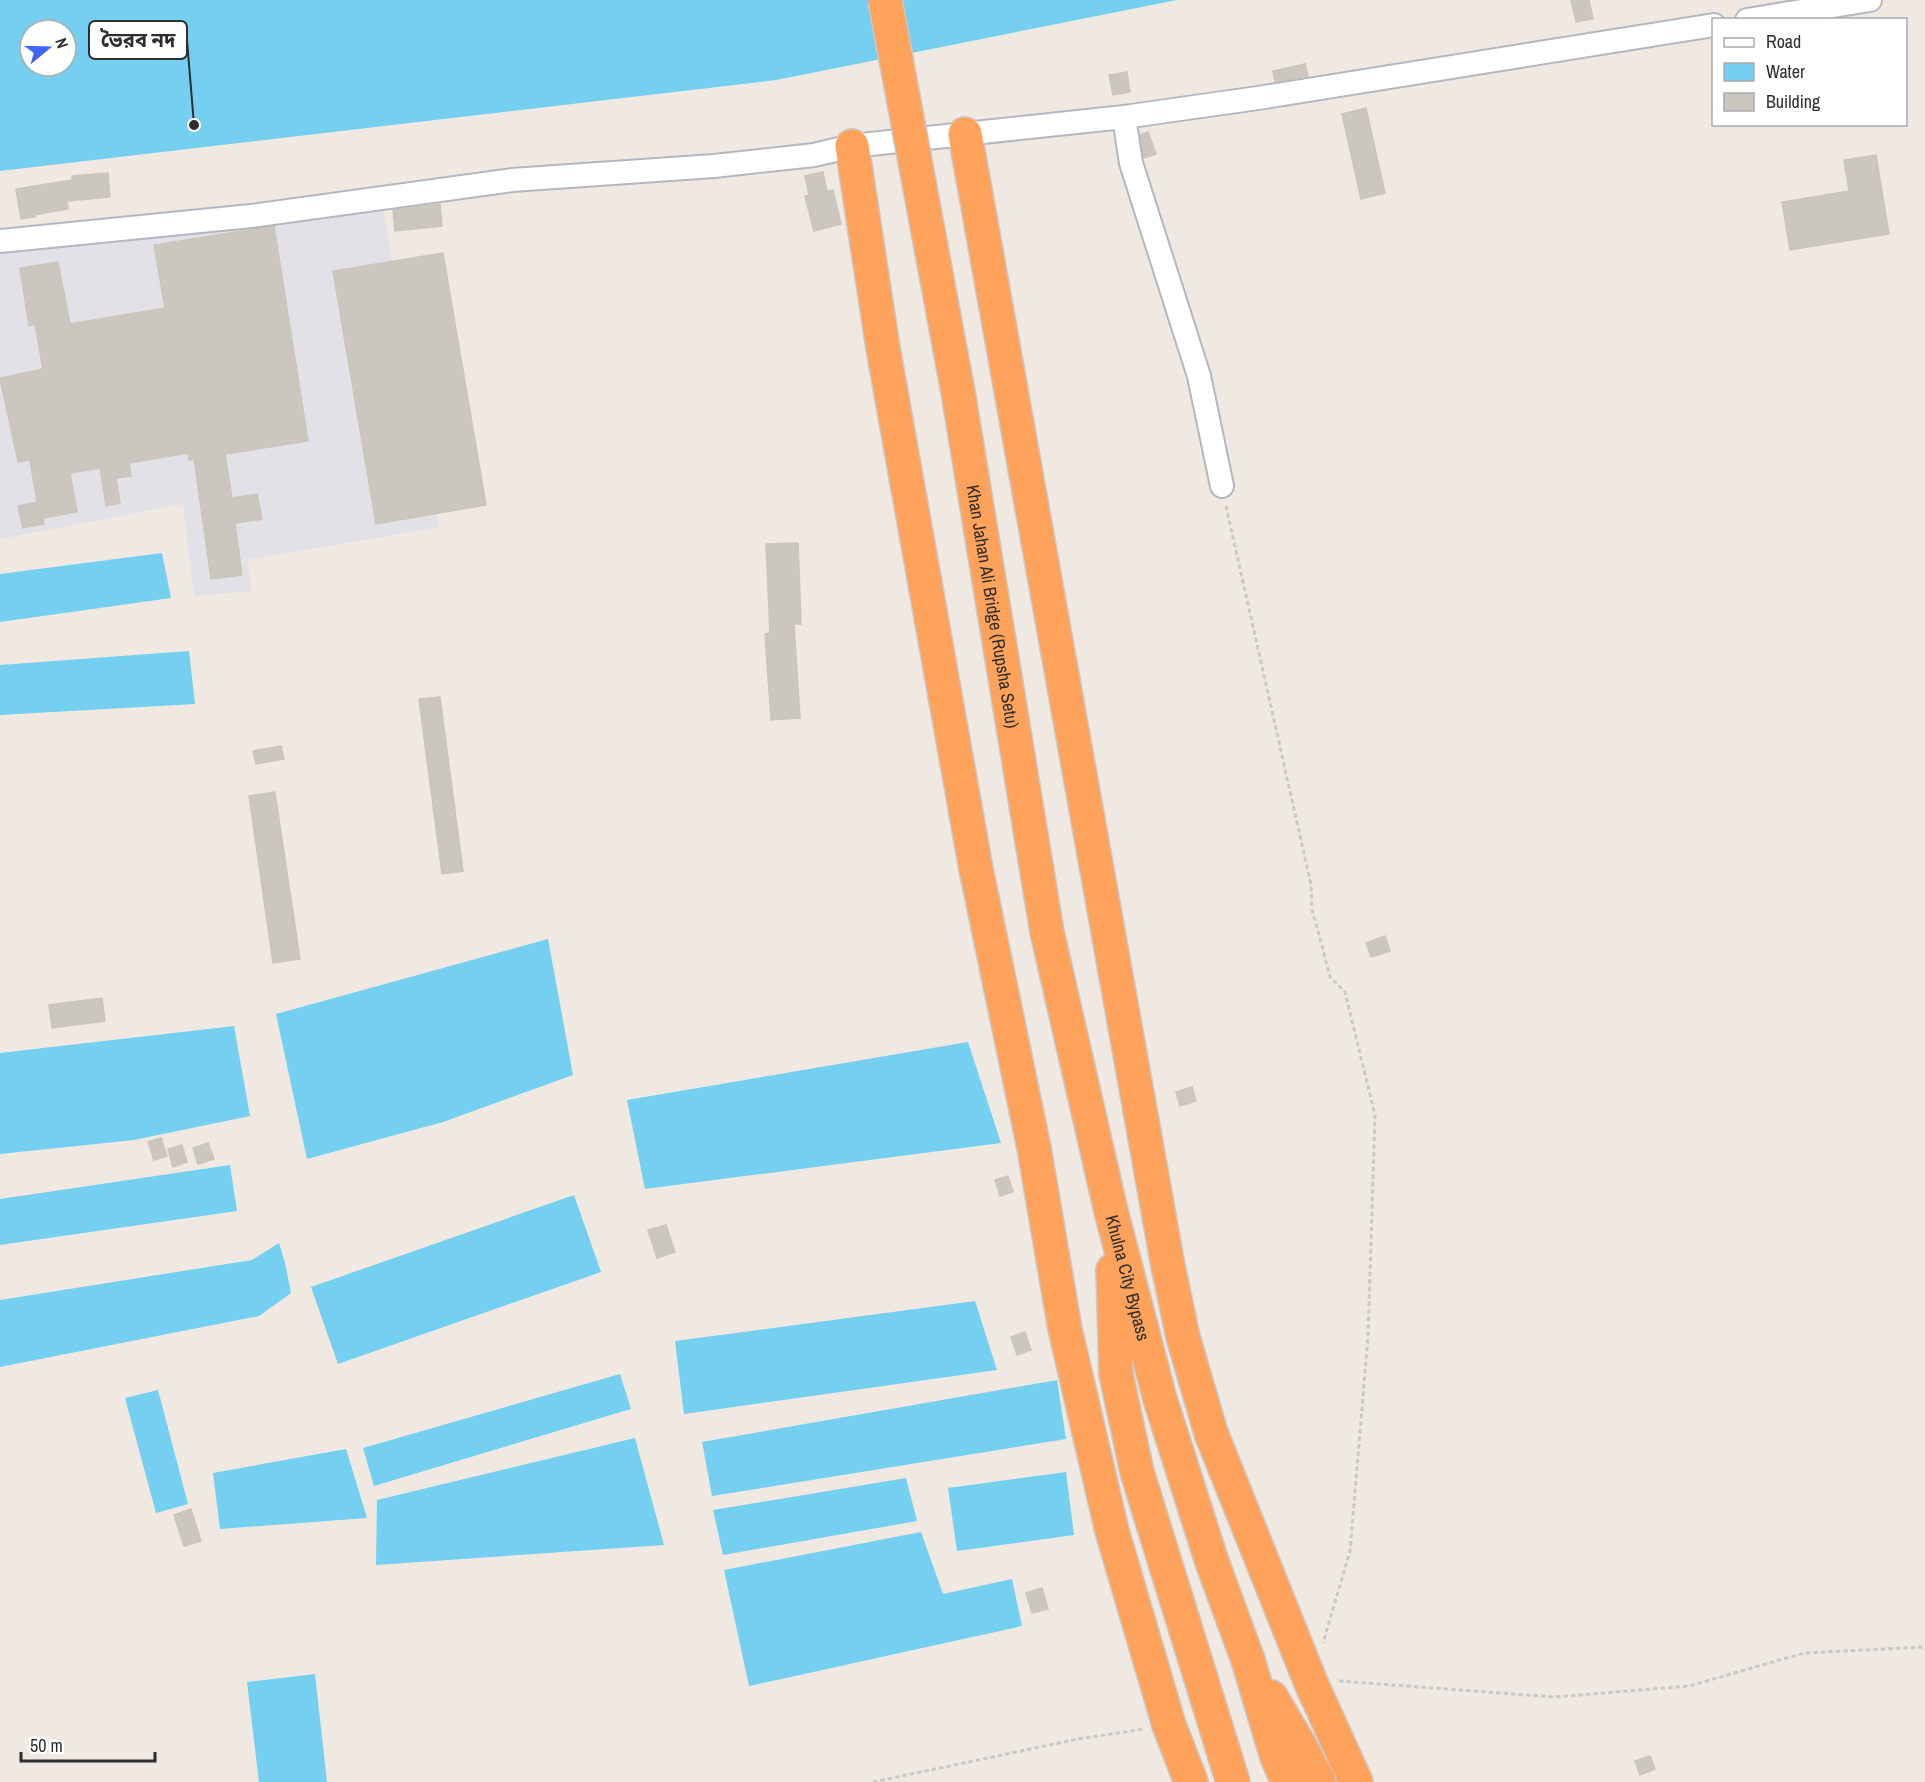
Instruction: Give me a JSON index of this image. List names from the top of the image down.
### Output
{
  "streets": {
    "highway": ["Khan Jahan Ali Bridge (Rupsha Setu)", "Khulna City Bypass"]
  },
  "crossings": [
    ["Khan Jahan Ali Bridge (Rupsha Setu)", "Khulna City Bypass"]
  ],
  "places": ["ভৈরব নদ"],
  "legend": ["Road", "Water", "Building"],
  "scale_bar": "50 m",
  "north": "right"
}
